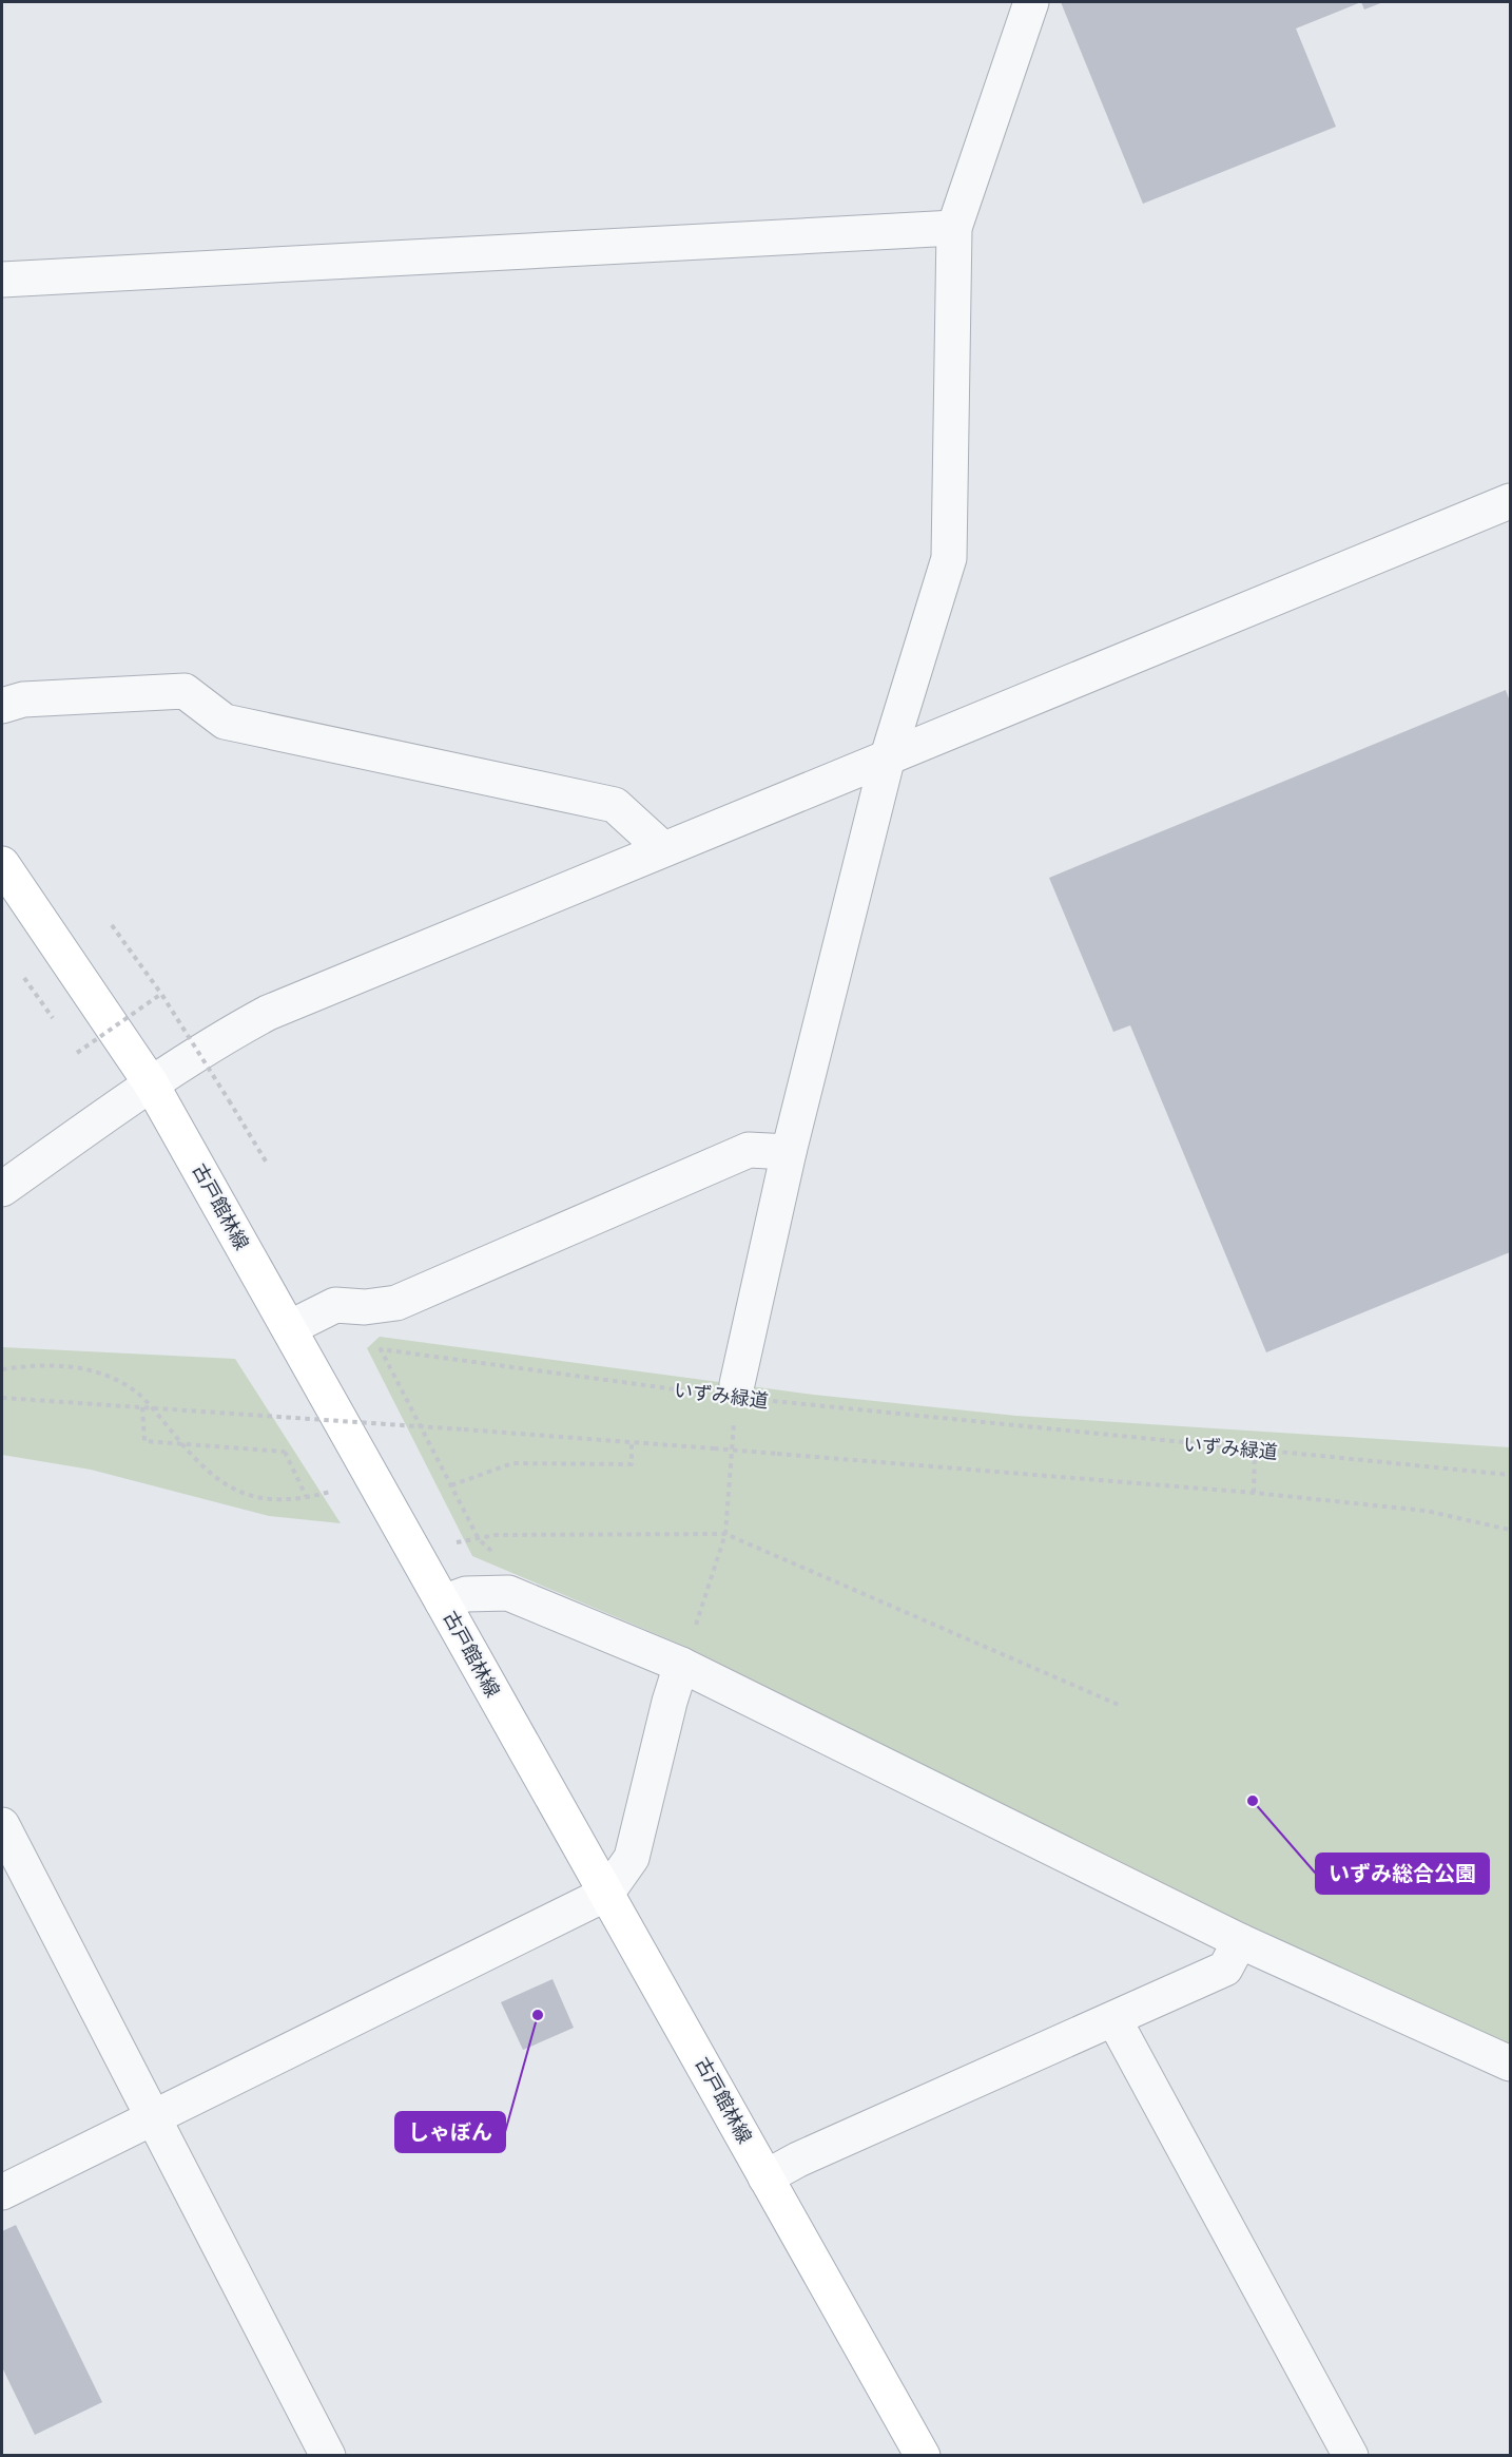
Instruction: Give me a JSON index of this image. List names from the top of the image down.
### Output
{
  "streets": {
    "main road": ["古戸館林線"],
    "path": ["いずみ緑道"]
  },
  "places": ["いずみ総合公園", "しゃぼん"]
}
